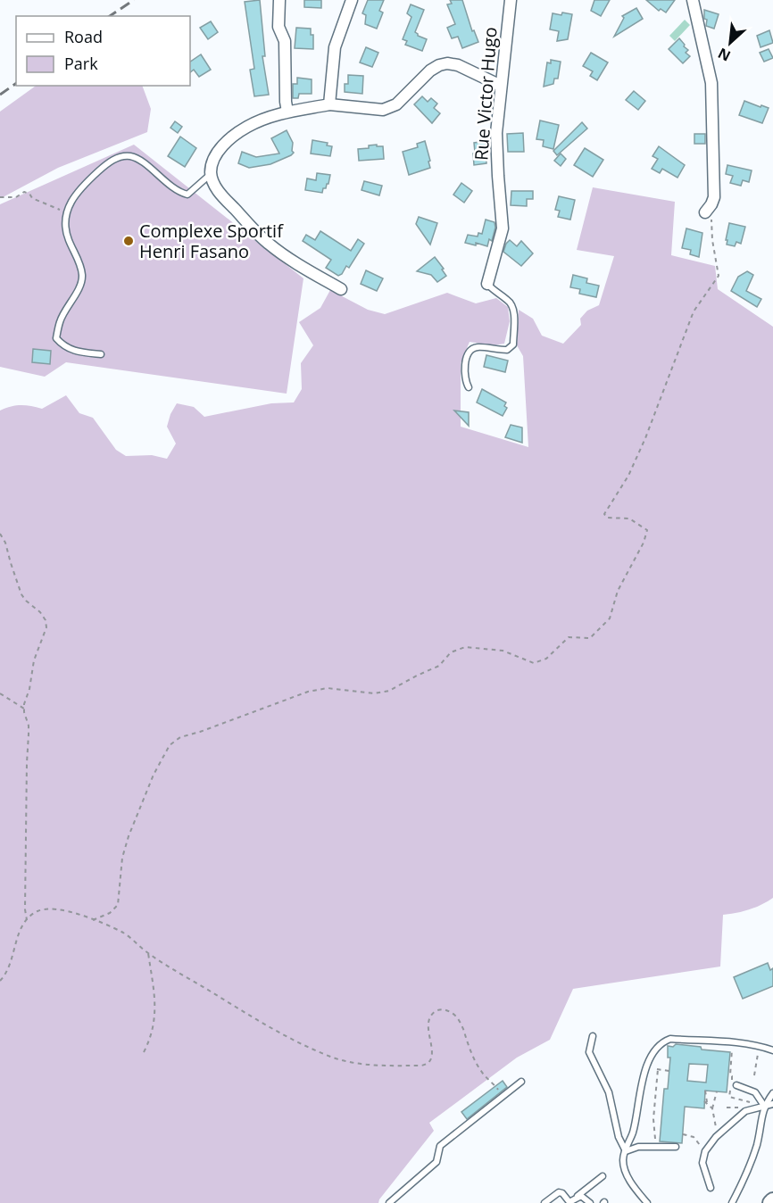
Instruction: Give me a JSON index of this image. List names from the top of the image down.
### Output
{
  "streets": {
    "street": ["Rue Victor Hugo"]
  },
  "places": ["Complexe Sportif Henri Fasano"],
  "legend": ["Road", "Park"],
  "north": "bottom left"
}
